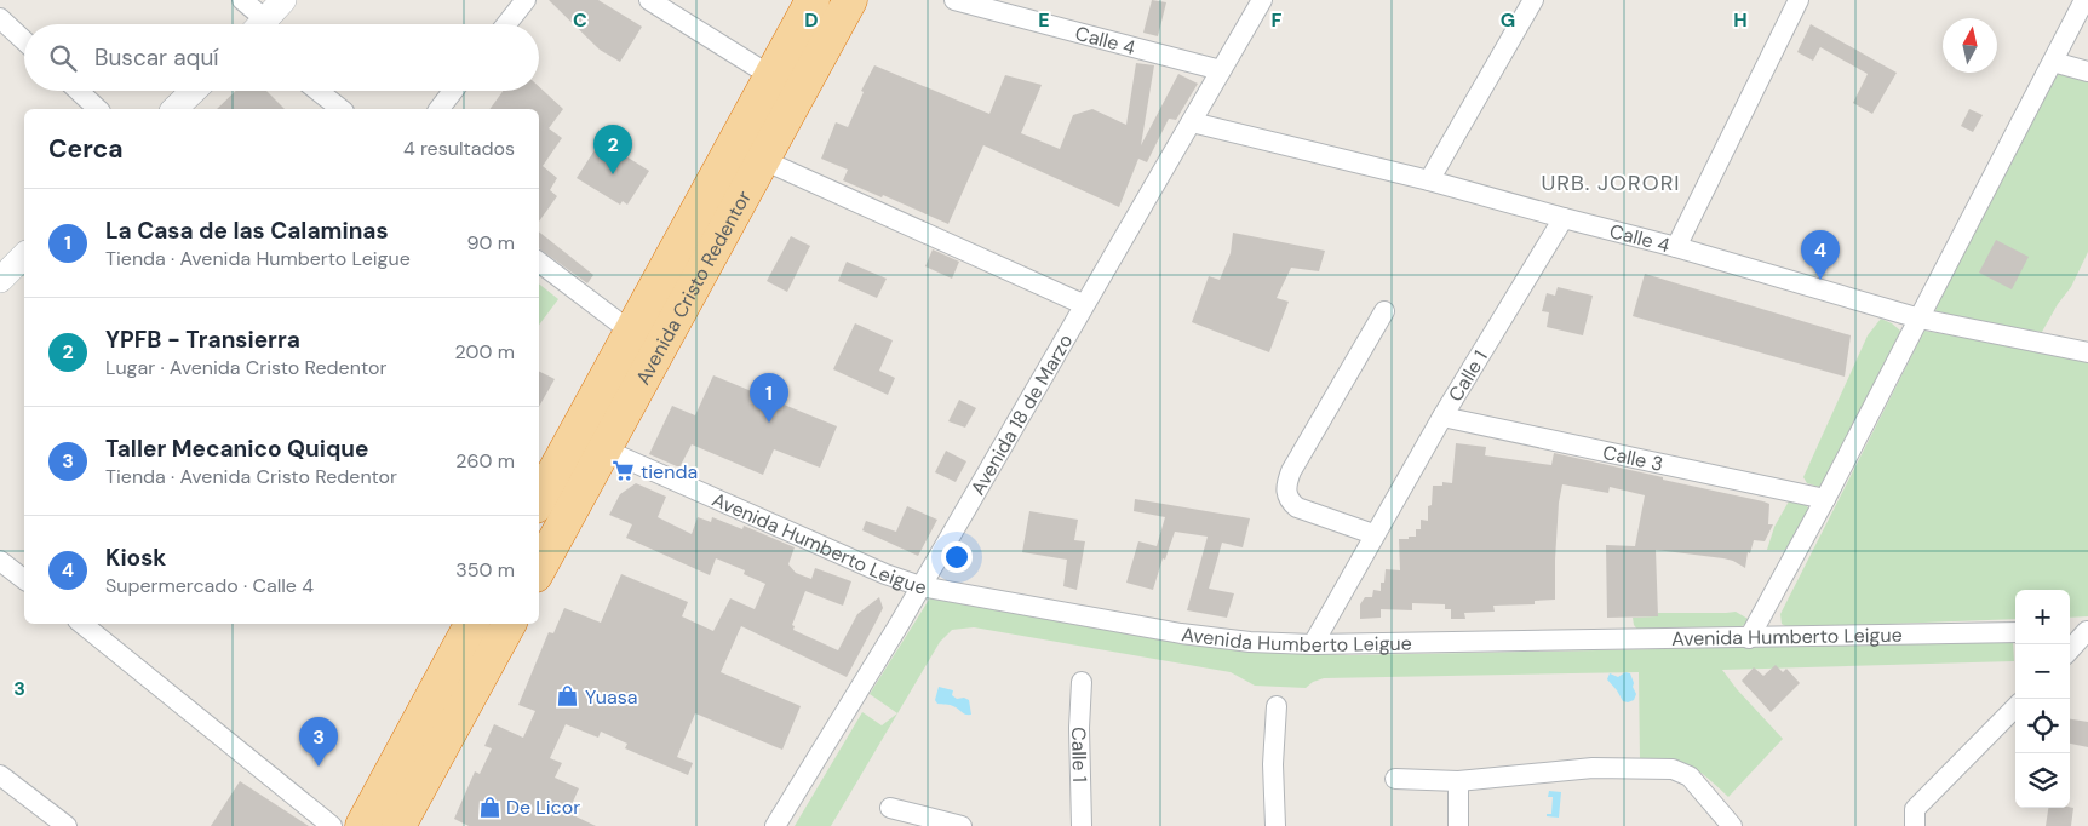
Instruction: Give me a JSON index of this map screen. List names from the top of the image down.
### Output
{
  "streets": {
    "highway": ["Avenida Cristo Redentor"],
    "street": [
      "Calle 4",
      "Calle 1",
      "Avenida 18 de Marzo",
      "Calle 3",
      "Avenida Humberto Leigue"
    ]
  },
  "crossings": [
    ["Calle 4", "Calle 1"],
    ["Calle 4", "Avenida 18 de Marzo"],
    ["Avenida Cristo Redentor", "Avenida Humberto Leigue"],
    ["Calle 1", "Calle 3"],
    ["Calle 1", "Avenida Humberto Leigue"],
    ["Avenida 18 de Marzo", "Avenida Humberto Leigue"]
  ],
  "districts": ["URB. JORORI"],
  "places": {
    "supermarket": ["tienda"],
    "shop": ["Yuasa", "De Licor"]
  },
  "north": "top",
  "page": {
    "search": "Buscar aquí",
    "heading": ["Cerca", "4 resultados"],
    "pins": [
      "2",
      "4",
      "1",
      "3"
    ],
    "list": [
      {
        "mark": "1",
        "name": "La Casa de las Calaminas",
        "note": "Tienda · Avenida Humberto Leigue",
        "value": "90 m"
      },
      {
        "mark": "2",
        "name": "YPFB - Transierra",
        "note": "Lugar · Avenida Cristo Redentor",
        "value": "200 m"
      },
      {
        "mark": "3",
        "name": "Taller Mecanico Quique",
        "note": "Tienda · Avenida Cristo Redentor",
        "value": "260 m"
      },
      {
        "mark": "4",
        "name": "Kiosk",
        "note": "Supermercado · Calle 4",
        "value": "350 m"
      }
    ],
    "map_buttons": ["+", "−"]
  },
  "grid": {
    "columns": [
      "C",
      "D",
      "E",
      "F",
      "G",
      "H"
    ],
    "rows": ["3"]
  }
}
